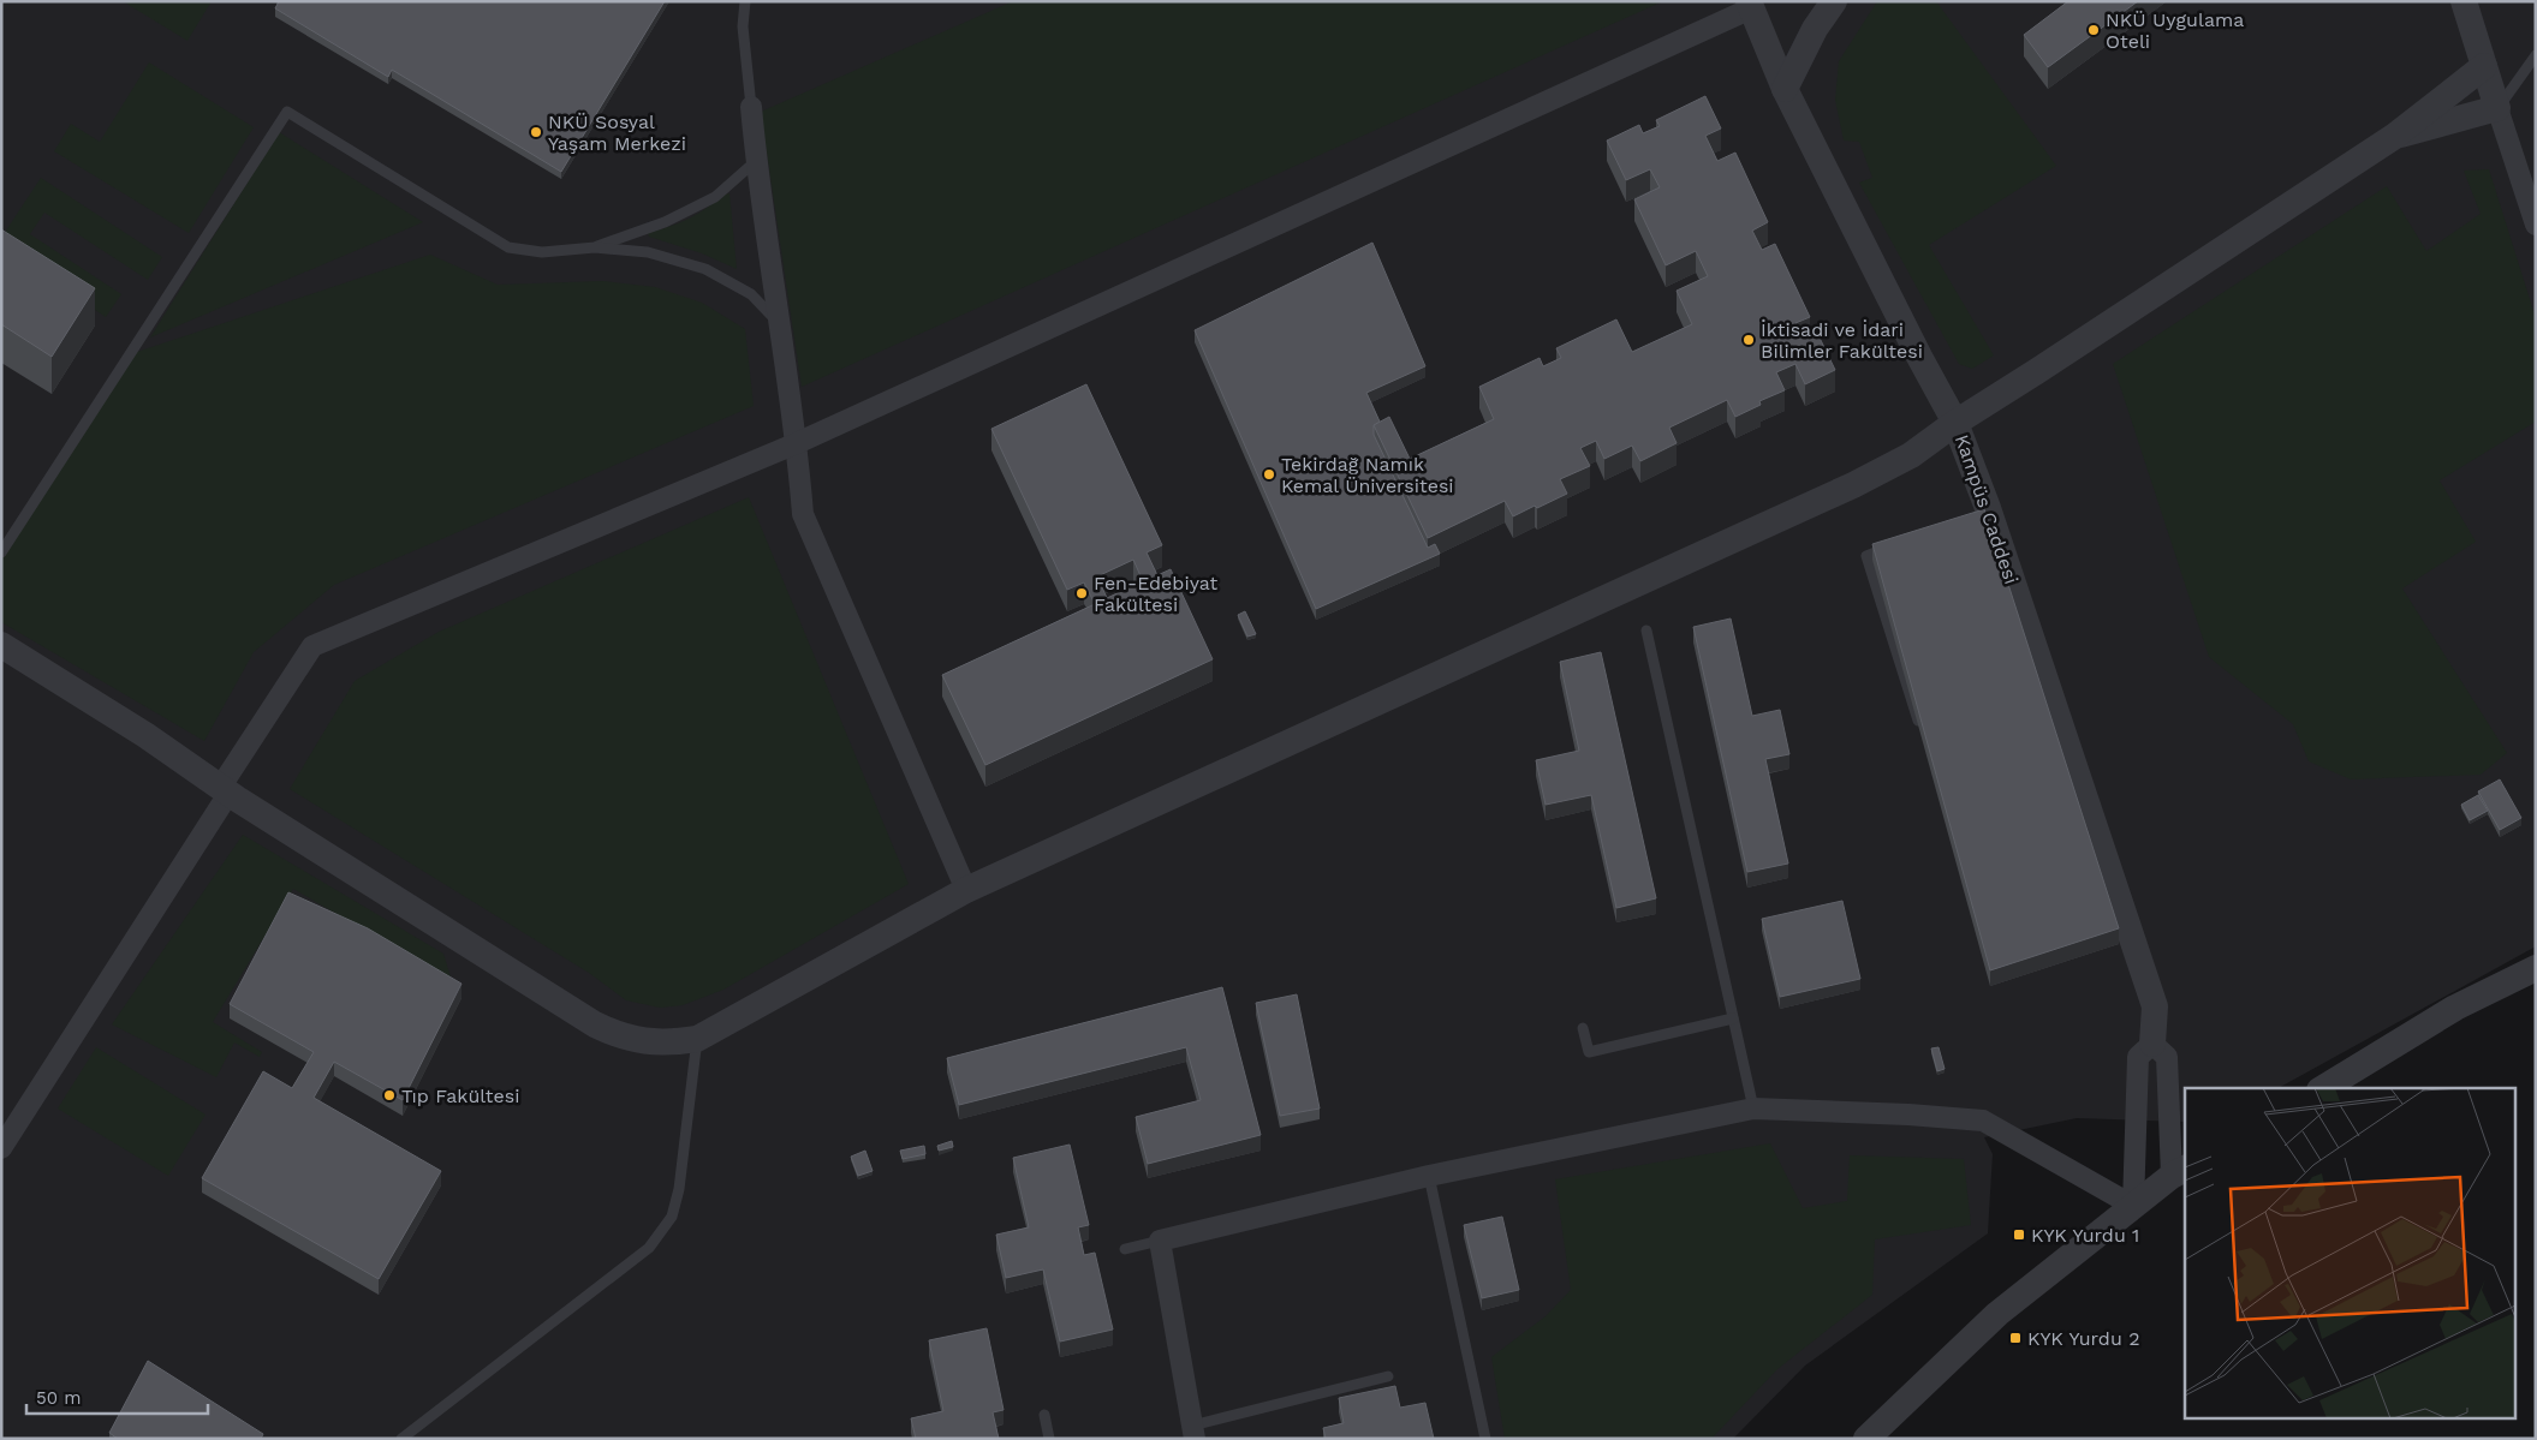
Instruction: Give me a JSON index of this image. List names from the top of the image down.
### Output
{
  "streets": {
    "street": ["Kampüs Caddesi"]
  },
  "places": {
    "other": [
      "NKÜ Uygulama Oteli",
      "NKÜ Sosyal Yaşam Merkezi",
      "İktisadi ve İdari Bilimler Fakültesi",
      "Tekirdağ Namık Kemal Üniversitesi",
      "Fen-Edebiyat Fakültesi",
      "Tıp Fakültesi"
    ],
    "transit": ["KYK Yurdu 1", "KYK Yurdu 2"]
  },
  "scale_bar": "50 m"
}
